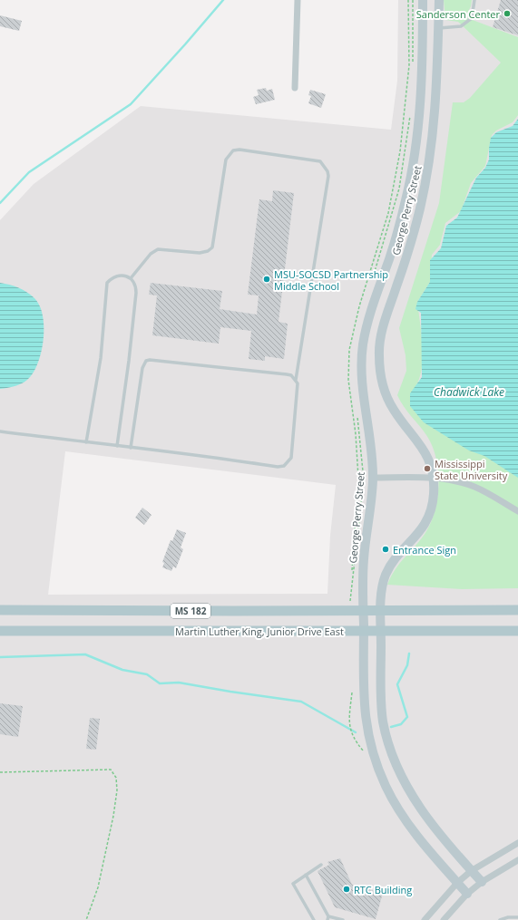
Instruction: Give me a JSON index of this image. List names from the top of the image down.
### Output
{
  "streets": {
    "main road": ["MS 182", "Martin Luther King, Junior Drive East"],
    "street": ["George Perry Street"]
  },
  "crossings": [
    ["George Perry Street", "Martin Luther King, Junior Drive East"]
  ],
  "water": ["Chadwick Lake"],
  "places": [
    "Sanderson Center",
    "MSU-SOCSD Partnership Middle School",
    "Mississippi State University",
    "Entrance Sign",
    "RTC Building"
  ]
}
